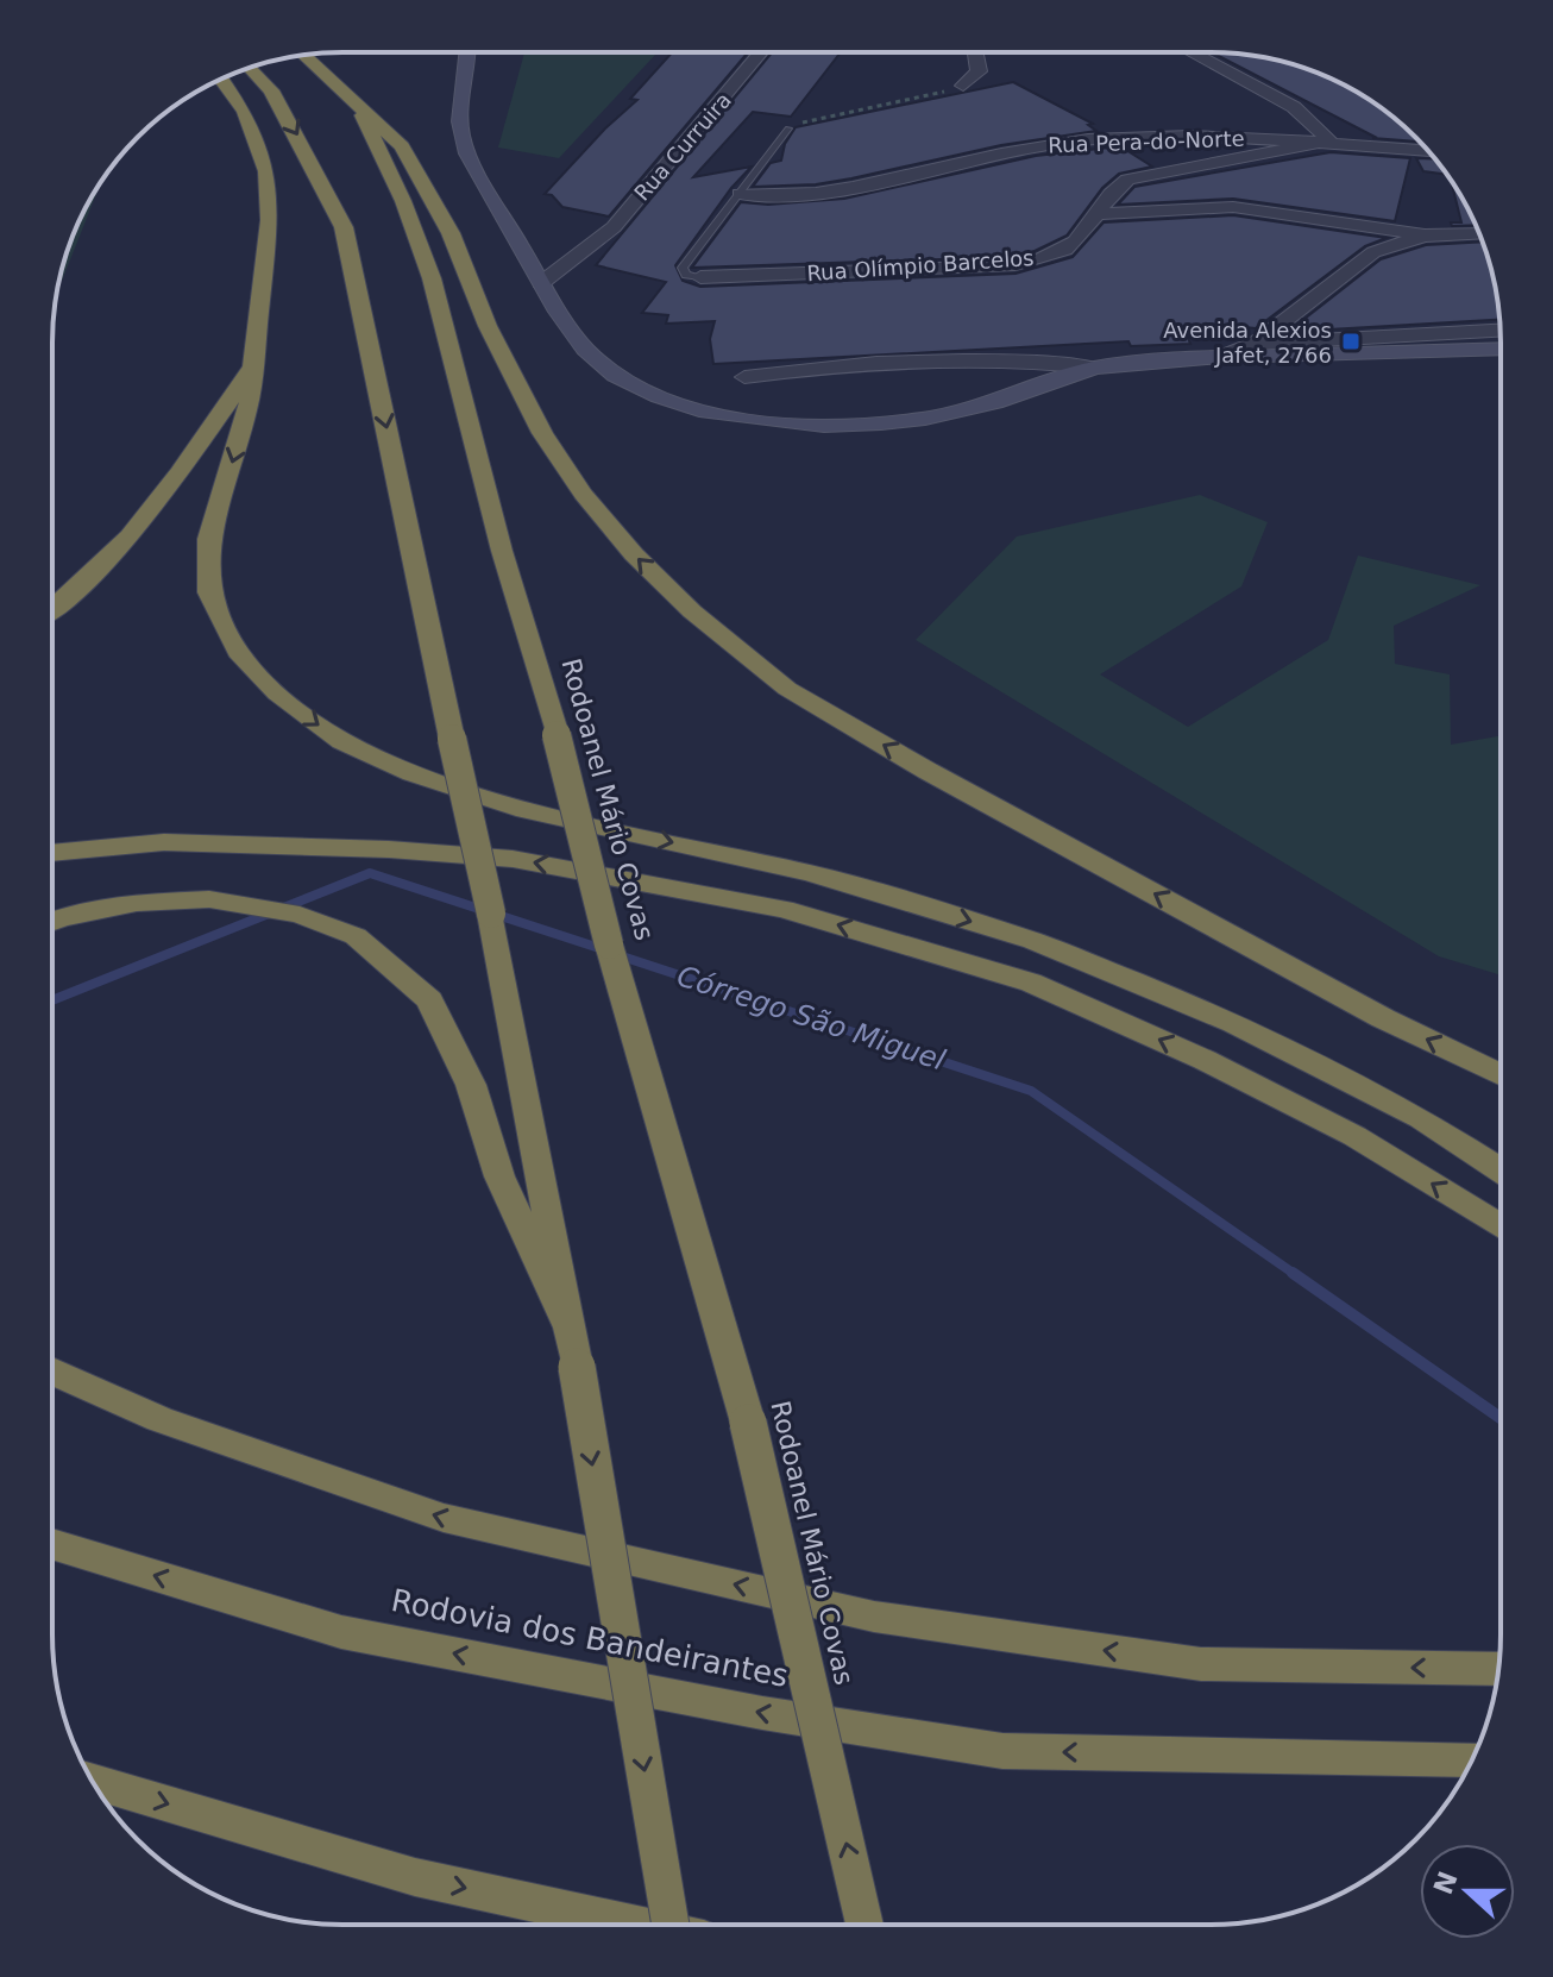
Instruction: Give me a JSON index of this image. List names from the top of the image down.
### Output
{
  "streets": {
    "highway": ["Rodoanel Mário Covas", "Rodovia dos Bandeirantes"],
    "street": ["Rua Pera-do-Norte", "Rua Curruira", "Rua Olímpio Barcelos"]
  },
  "crossings": [
    ["Rua Pera-do-Norte", "Rua Olímpio Barcelos"]
  ],
  "water": ["Córrego São Miguel"],
  "places": {
    "transit": ["Avenida Alexios Jafet, 2766"]
  },
  "north": "left"
}
